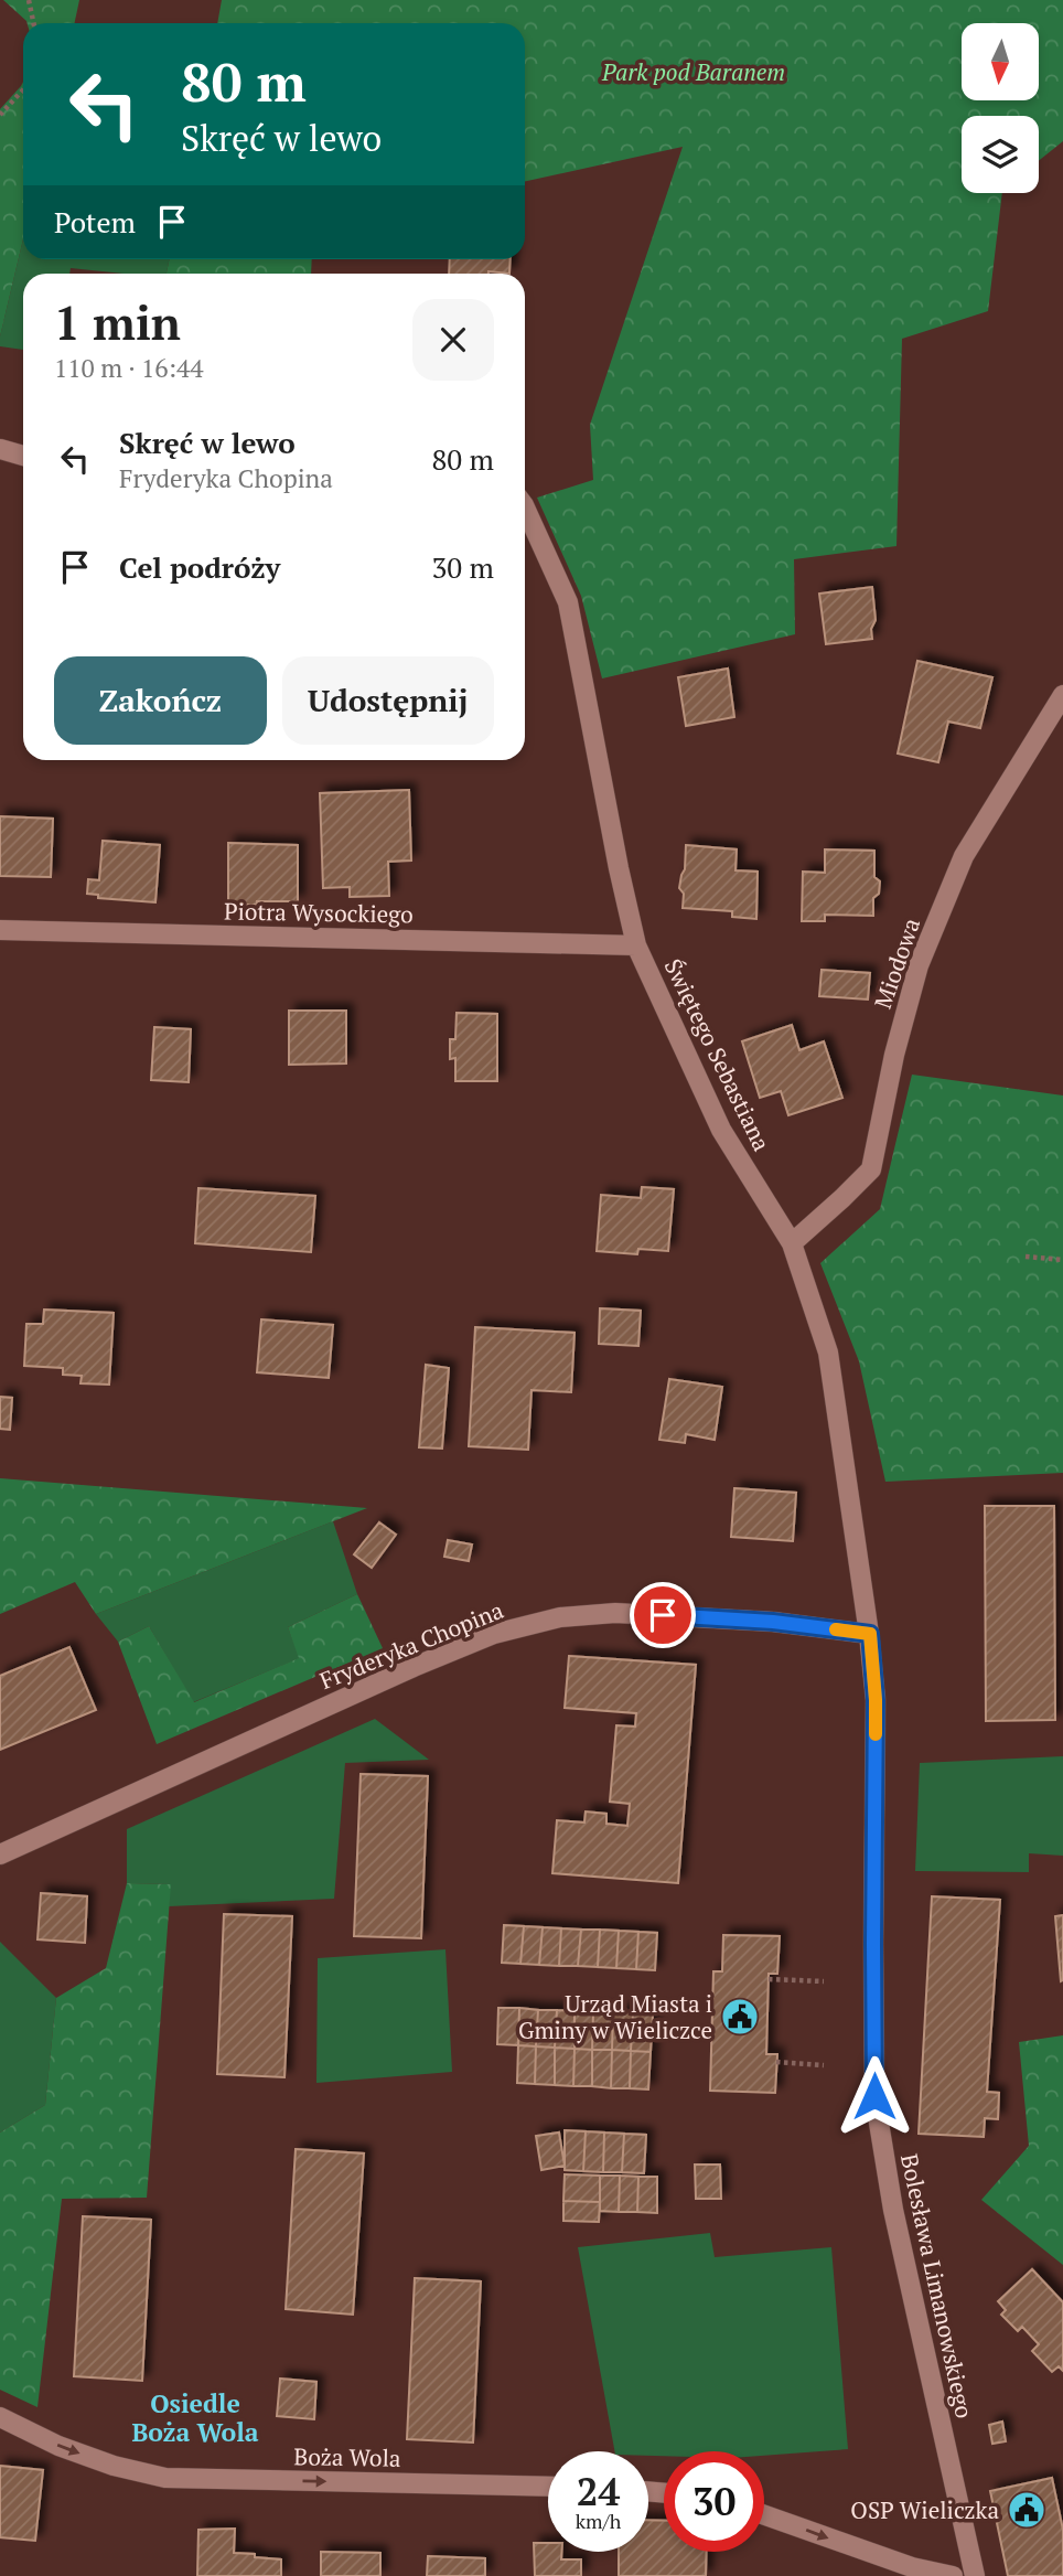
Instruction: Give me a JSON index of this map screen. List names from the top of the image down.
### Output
{
  "streets": {
    "street": [
      "Piotra Wysockiego",
      "Miodowa",
      "Świętego Sebastiana",
      "Fryderyka Chopina",
      "Bolesława Limanowskiego",
      "Boża Wola"
    ]
  },
  "crossings": [
    ["Piotra Wysockiego", "Świętego Sebastiana"],
    ["Miodowa", "Świętego Sebastiana"],
    ["Świętego Sebastiana", "Fryderyka Chopina"],
    ["Świętego Sebastiana", "Bolesława Limanowskiego"],
    ["Fryderyka Chopina", "Bolesława Limanowskiego"]
  ],
  "one_way": ["Boża Wola"],
  "districts": ["Osiedle Boża Wola"],
  "parks": ["Park pod Baranem"],
  "places": {
    "public building": ["Urząd Miasta i Gminy w Wieliczce", "OSP Wieliczka"]
  },
  "north": "bottom",
  "page": {
    "turn": ["80 m", "Skręć w lewo"],
    "then": "Potem",
    "heading": ["1 min", "110 m · 16:44"],
    "list": [
      {
        "name": "Skręć w lewo",
        "note": "Fryderyka Chopina",
        "value": "80 m"
      },
      {
        "name": "Cel podróży",
        "value": "30 m"
      }
    ],
    "buttons": ["Zakończ", "Udostępnij"],
    "speed": "24 km/h",
    "limit": "30"
  }
}
